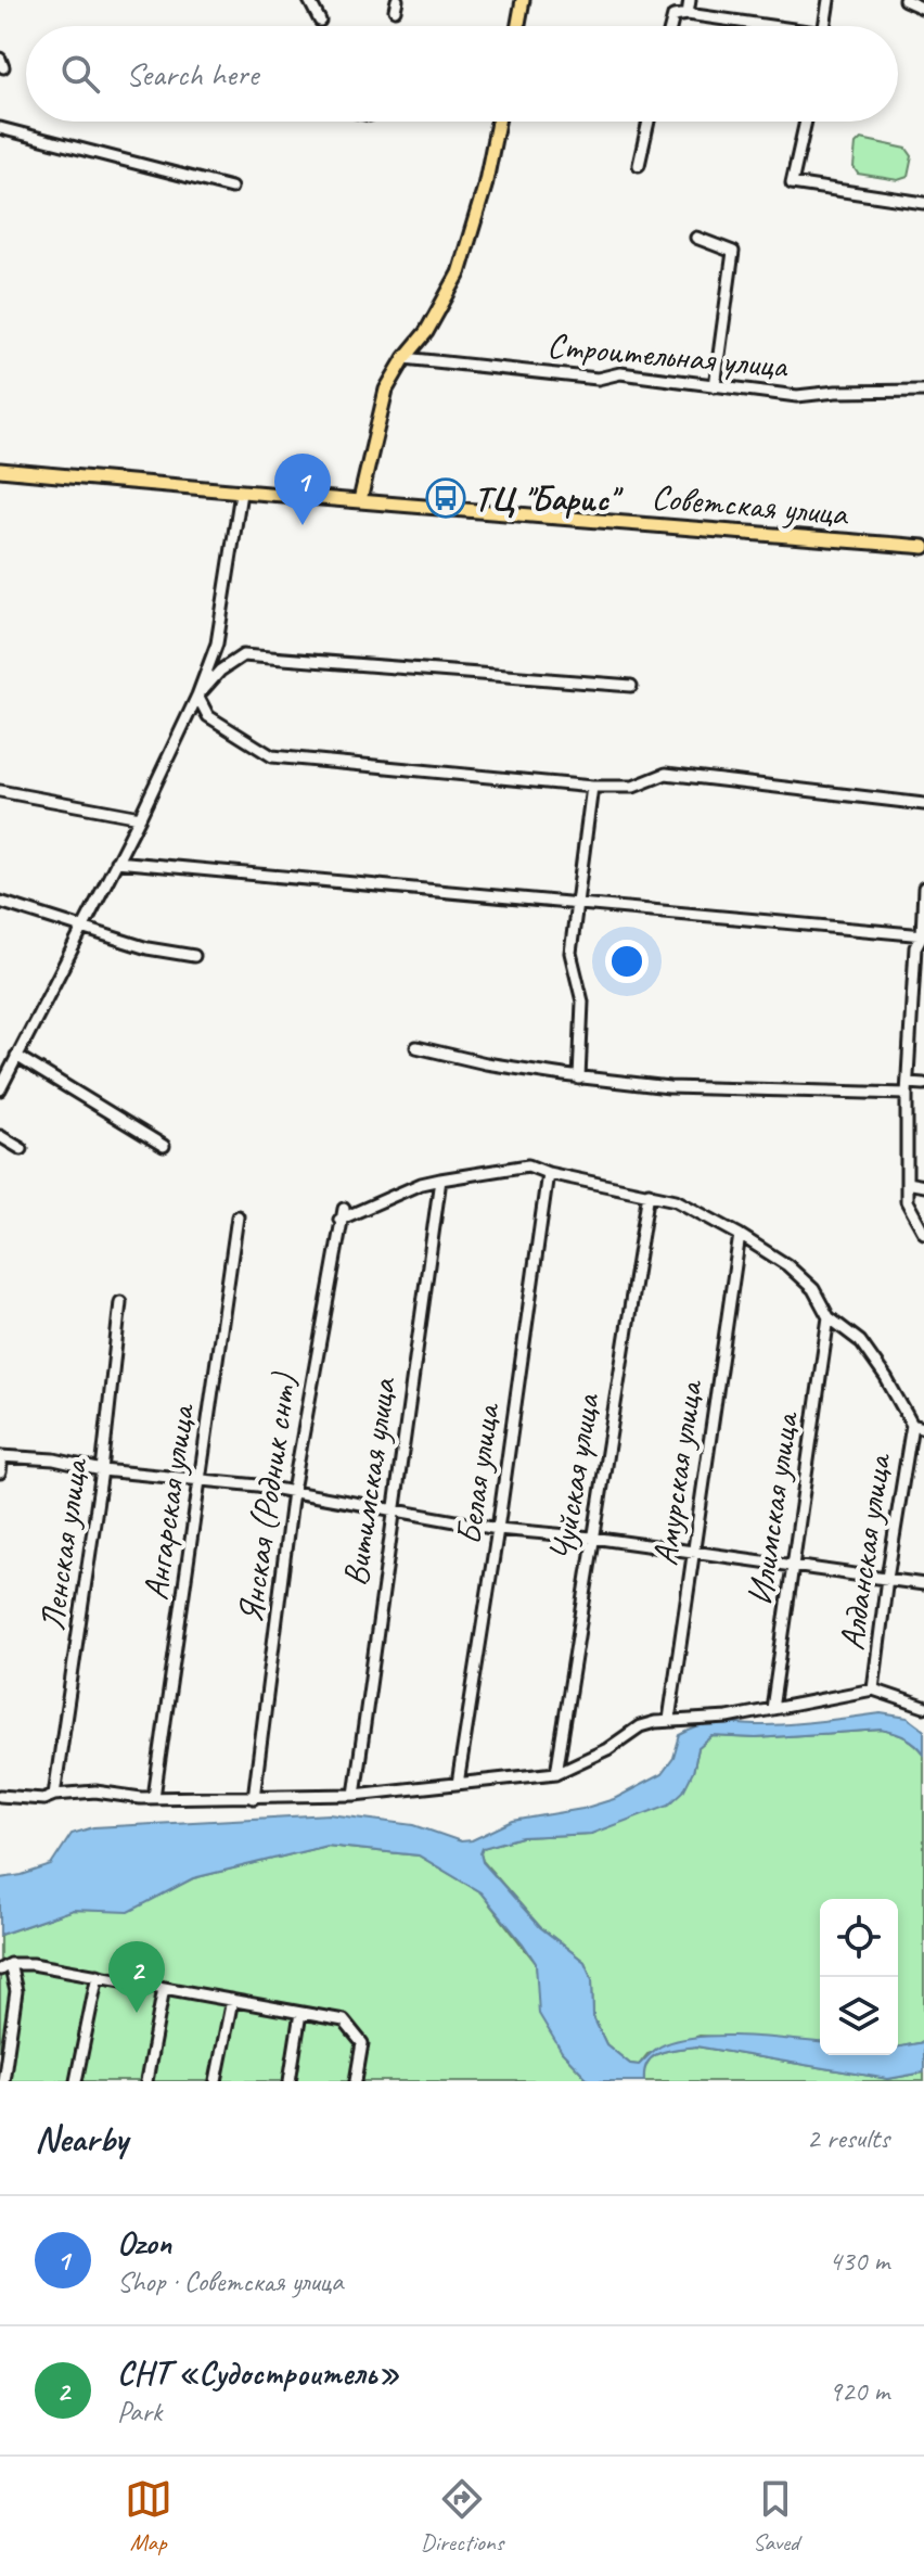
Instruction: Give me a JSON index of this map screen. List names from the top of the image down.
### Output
{
  "streets": {
    "main road": ["Советская улица"],
    "street": [
      "Строительная улица",
      "Амурская улица",
      "Белая улица",
      "Чуйская улица",
      "Витимская улица",
      "Янская (Родник снт)",
      "Ангарская улица",
      "Илимская улица",
      "Ленская улица",
      "Алданская улица"
    ]
  },
  "crossings": [
    ["Витимская улица", "Янская (Родник снт)"]
  ],
  "places": {
    "bus stop": ["ТЦ \"Барис\""]
  },
  "page": {
    "search": "Search here",
    "pins": ["1", "2"],
    "heading": ["Nearby", "2 results"],
    "list": [
      {
        "mark": "1",
        "name": "Ozon",
        "note": "Shop · Советская улица",
        "value": "430 m"
      },
      {
        "mark": "2",
        "name": "СНТ «Судостроитель»",
        "note": "Park",
        "value": "920 m"
      }
    ],
    "nav": ["Map", "Directions", "Saved"]
  }
}
